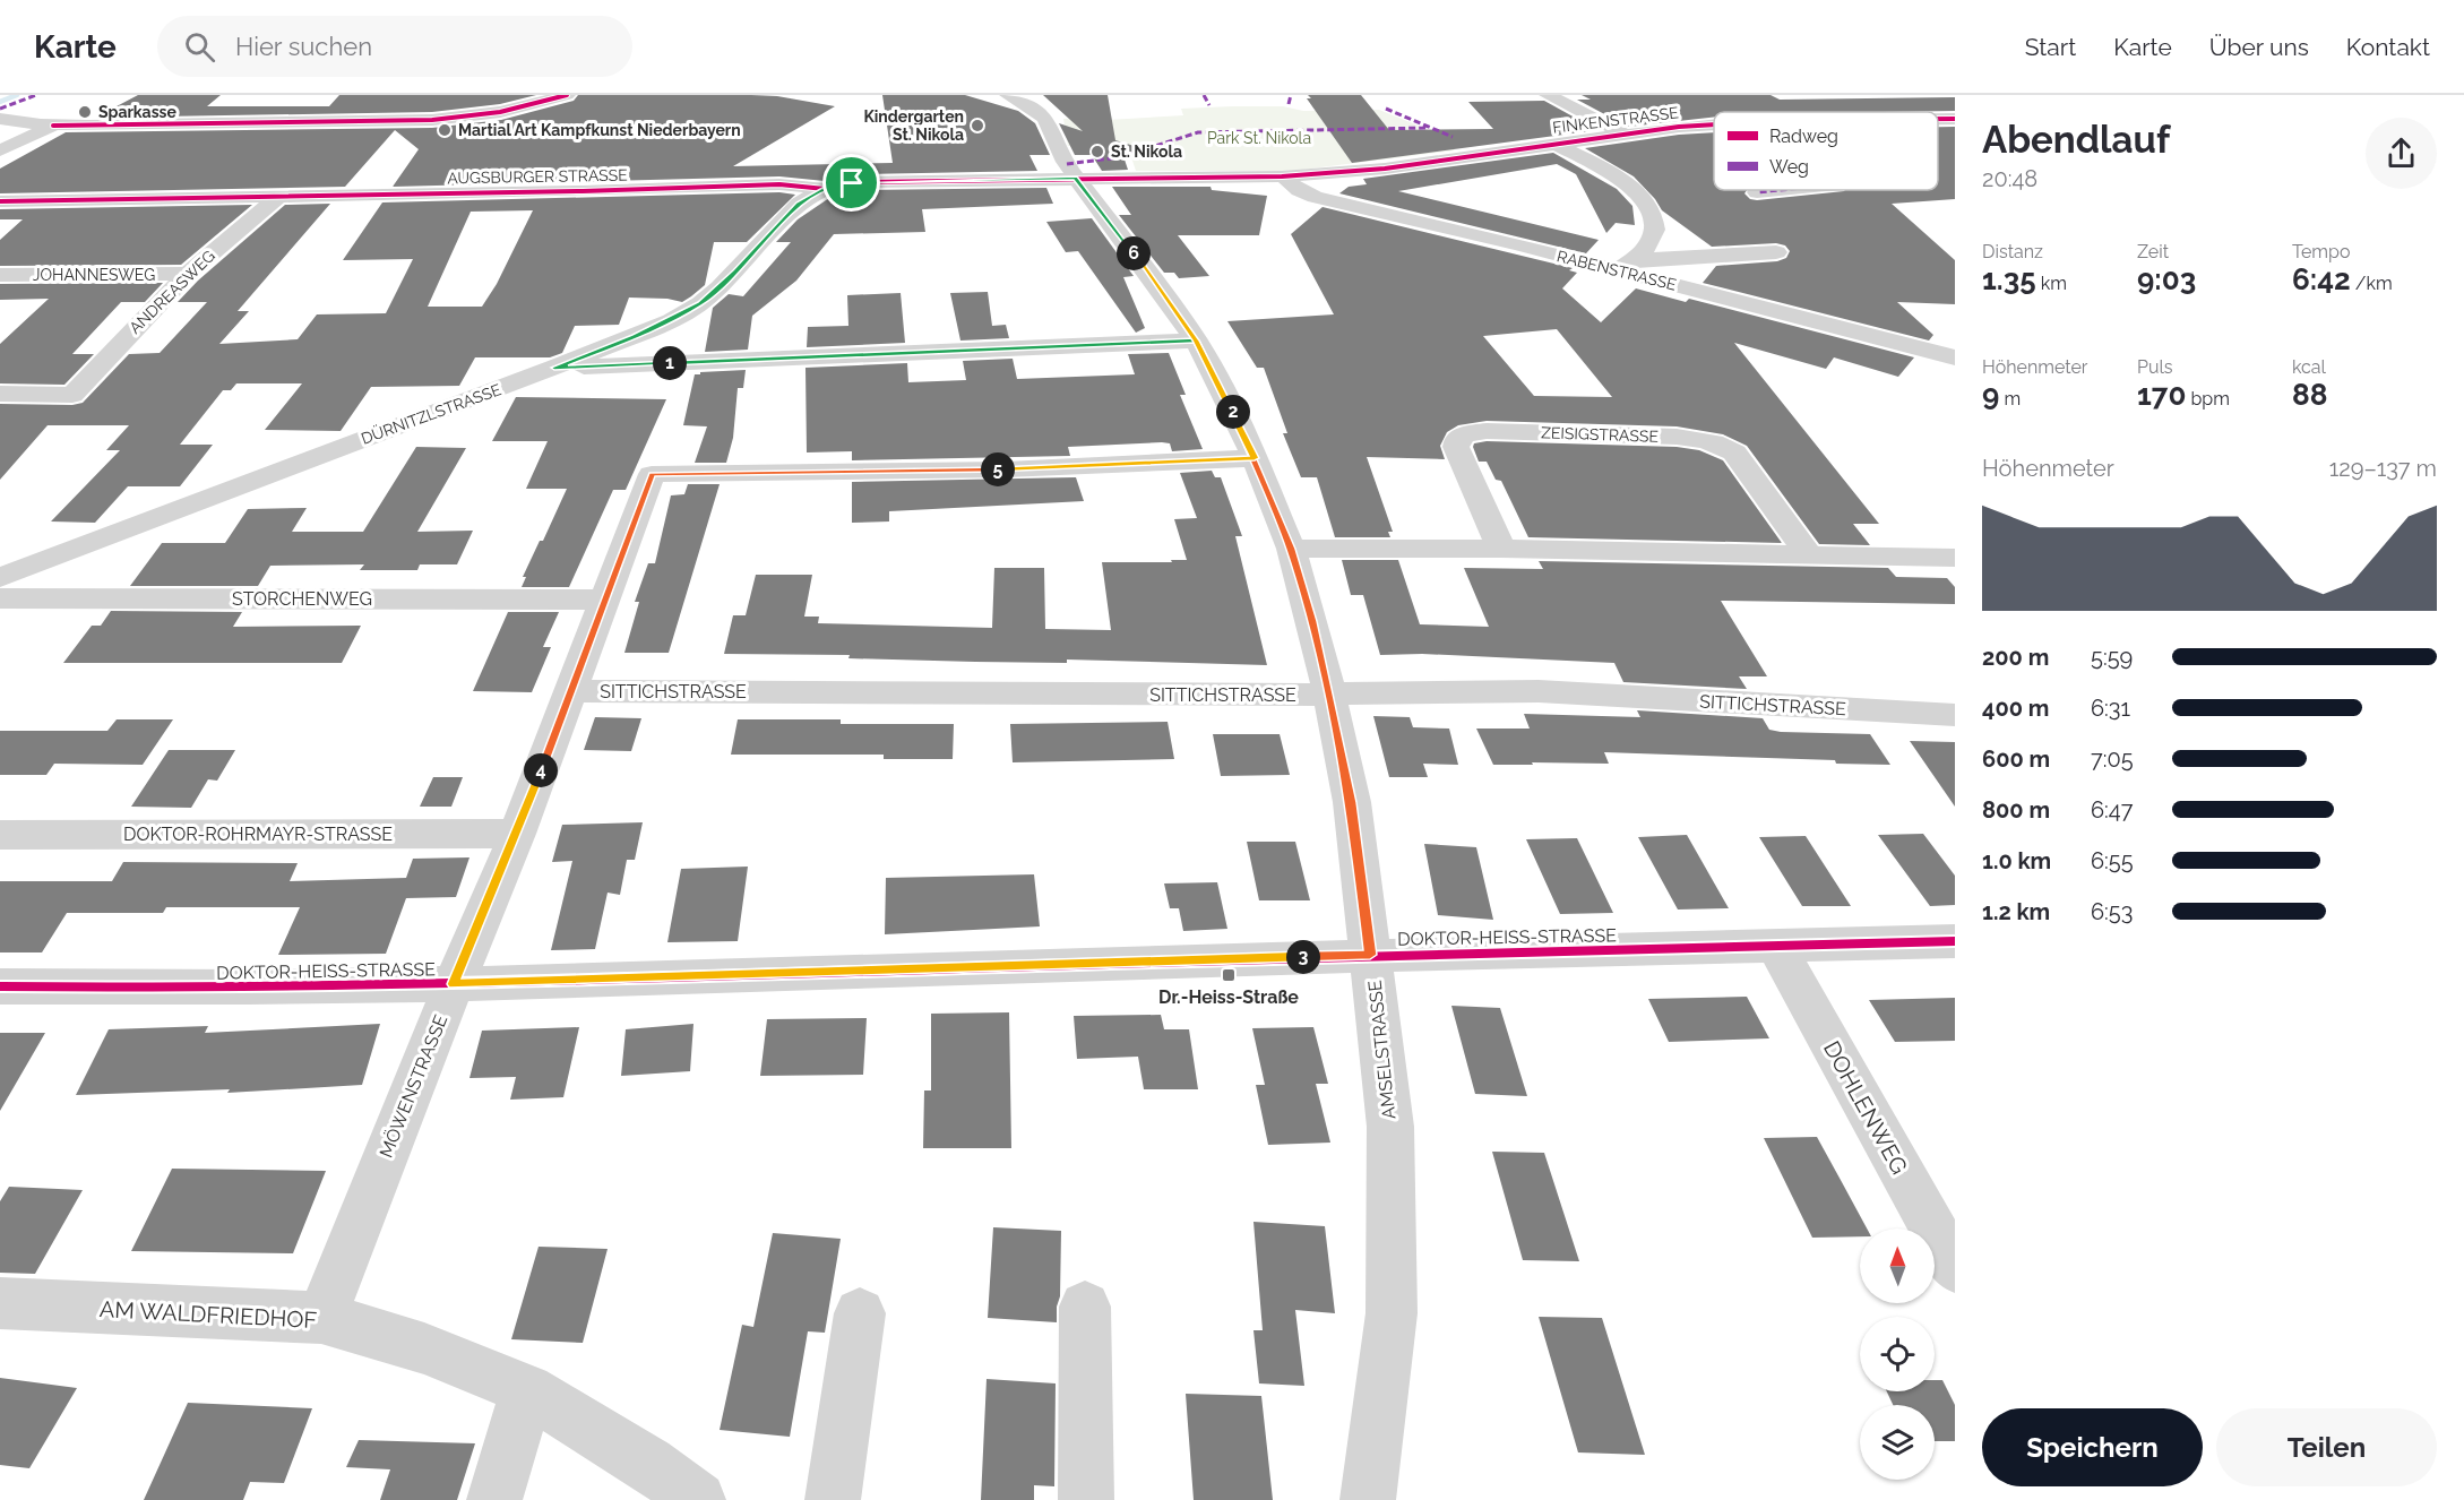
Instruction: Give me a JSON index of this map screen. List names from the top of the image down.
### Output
{
  "streets": {
    "street": [
      "FINKENSTRASSE",
      "AUGSBURGER STRASSE",
      "RABENSTRASSE",
      "JOHANNESWEG",
      "ANDREASWEG",
      "DÜRNITZLSTRASSE",
      "ZEISIGSTRASSE",
      "STORCHENWEG",
      "SITTICHSTRASSE",
      "DOKTOR-ROHRMAYR-STRASSE",
      "DOKTOR-HEISS-STRASSE",
      "AMSELSTRASSE",
      "MÖWENSTRASSE",
      "DOHLENWEG",
      "AM WALDFRIEDHOF"
    ]
  },
  "crossings": [
    ["FINKENSTRASSE", "AUGSBURGER STRASSE"],
    ["FINKENSTRASSE", "RABENSTRASSE"],
    ["FINKENSTRASSE", "AMSELSTRASSE"],
    ["AUGSBURGER STRASSE", "ANDREASWEG"],
    ["AUGSBURGER STRASSE", "DÜRNITZLSTRASSE"],
    ["AUGSBURGER STRASSE", "AMSELSTRASSE"],
    ["JOHANNESWEG", "ANDREASWEG"],
    ["STORCHENWEG", "MÖWENSTRASSE"],
    ["SITTICHSTRASSE", "AMSELSTRASSE"],
    ["SITTICHSTRASSE", "MÖWENSTRASSE"],
    ["DOKTOR-ROHRMAYR-STRASSE", "MÖWENSTRASSE"],
    ["DOKTOR-HEISS-STRASSE", "AMSELSTRASSE"],
    ["DOKTOR-HEISS-STRASSE", "MÖWENSTRASSE"],
    ["DOKTOR-HEISS-STRASSE", "DOHLENWEG"],
    ["AMSELSTRASSE", "MÖWENSTRASSE"],
    ["MÖWENSTRASSE", "AM WALDFRIEDHOF"]
  ],
  "parks": ["Park St. Nikola"],
  "places": {
    "other": [
      "Sparkasse",
      "Kindergarten St. Nikola",
      "Martial Art Kampfkunst Niederbayern",
      "St. Nikola"
    ],
    "transit": ["Dr.-Heiss-Straße"]
  },
  "legend": ["Radweg", "Weg"],
  "north": "top",
  "page": {
    "header": "Karte",
    "search": "Hier suchen",
    "nav": [
      "Start",
      "Karte",
      "Über uns",
      "Kontakt"
    ],
    "heading": ["Abendlauf", "20:48"],
    "stats": [
      ["Distanz", "1.35 km"],
      ["Zeit", "9:03"],
      ["Tempo", "6:42 /km"],
      ["Höhenmeter", "9 m"],
      ["Puls", "170 bpm"],
      ["kcal", "88"]
    ],
    "pins": [
      "6",
      "1",
      "2",
      "5",
      "4",
      "3"
    ],
    "chart": ["Höhenmeter", "129–137 m"],
    "list": [
      {
        "name": "200 m",
        "note": "5:59"
      },
      {
        "name": "400 m",
        "note": "6:31"
      },
      {
        "name": "600 m",
        "note": "7:05"
      },
      {
        "name": "800 m",
        "note": "6:47"
      },
      {
        "name": "1.0 km",
        "note": "6:55"
      },
      {
        "name": "1.2 km",
        "note": "6:53"
      }
    ],
    "buttons": ["Speichern", "Teilen"]
  }
}
